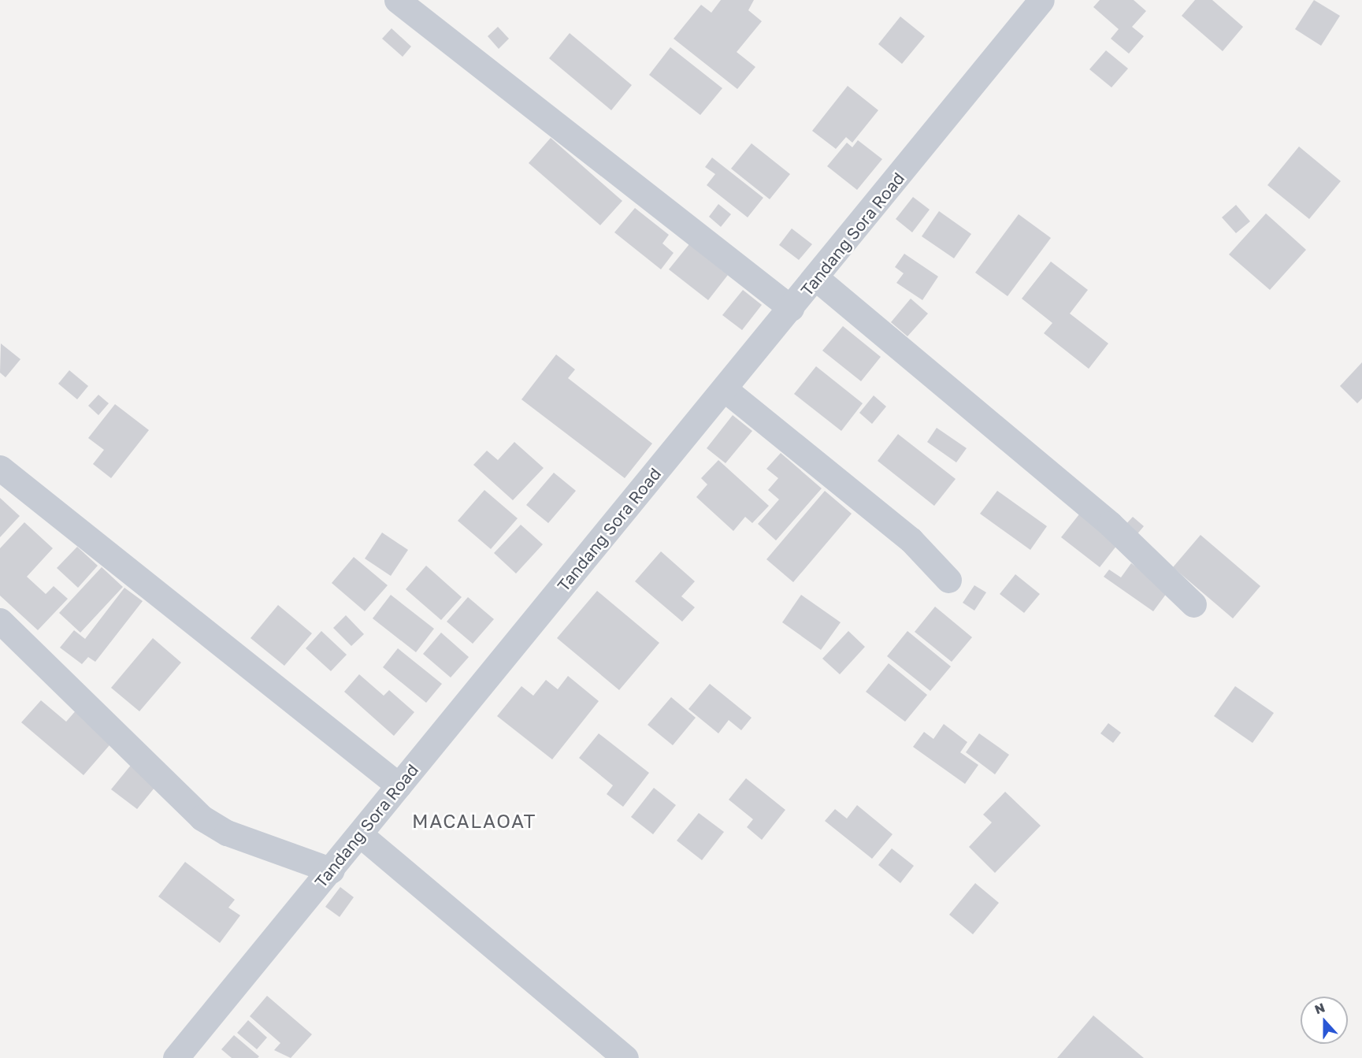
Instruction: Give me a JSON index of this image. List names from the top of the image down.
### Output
{
  "streets": {
    "street": ["Tandang Sora Road"]
  },
  "districts": ["MACALAOAT"],
  "north": "top"
}
